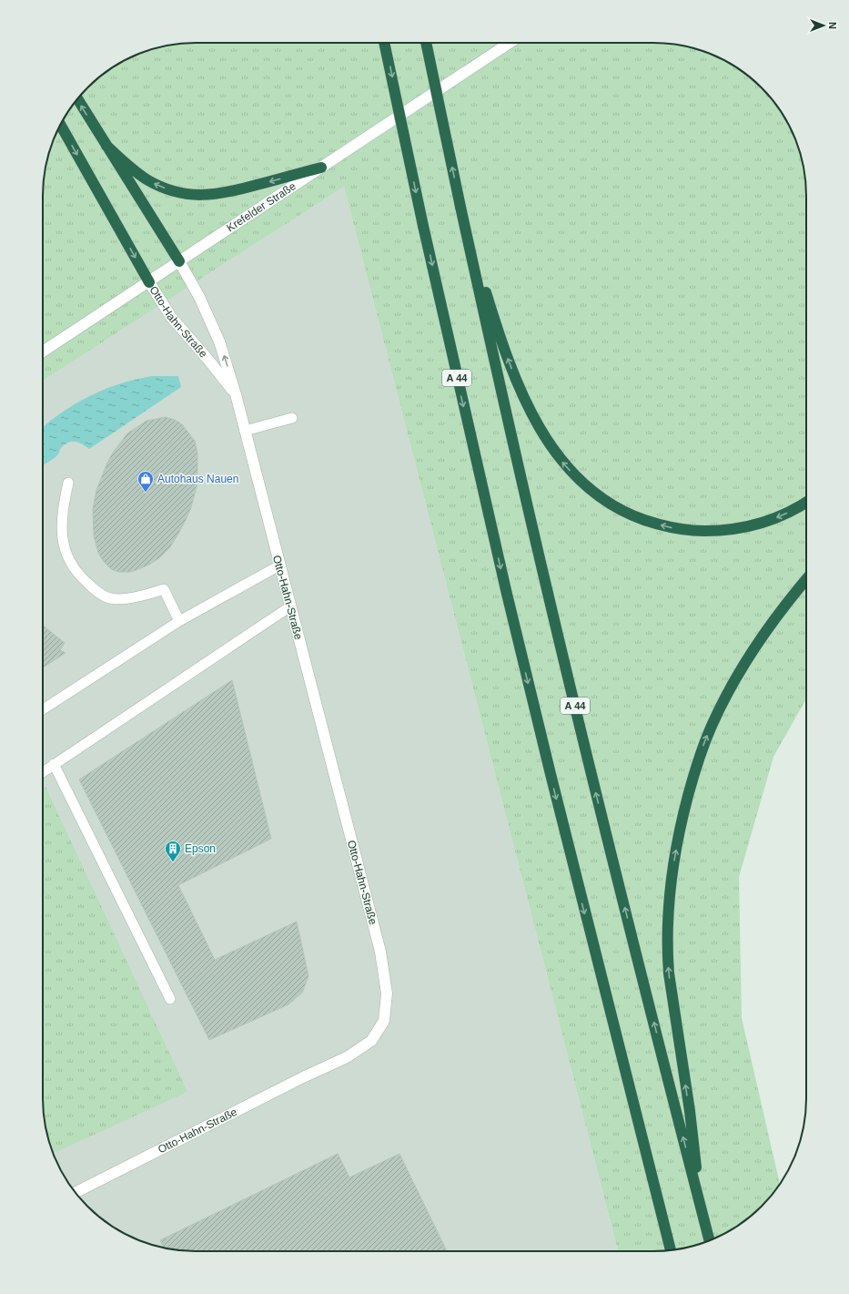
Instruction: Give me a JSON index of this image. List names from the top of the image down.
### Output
{
  "streets": {
    "highway": ["A 44"],
    "street": ["Krefelder Straße", "Otto-Hahn-Straße"]
  },
  "crossings": [
    ["Krefelder Straße", "Otto-Hahn-Straße"]
  ],
  "places": {
    "shop": ["Autohaus Nauen"],
    "building": ["Epson"]
  },
  "north": "right"
}
